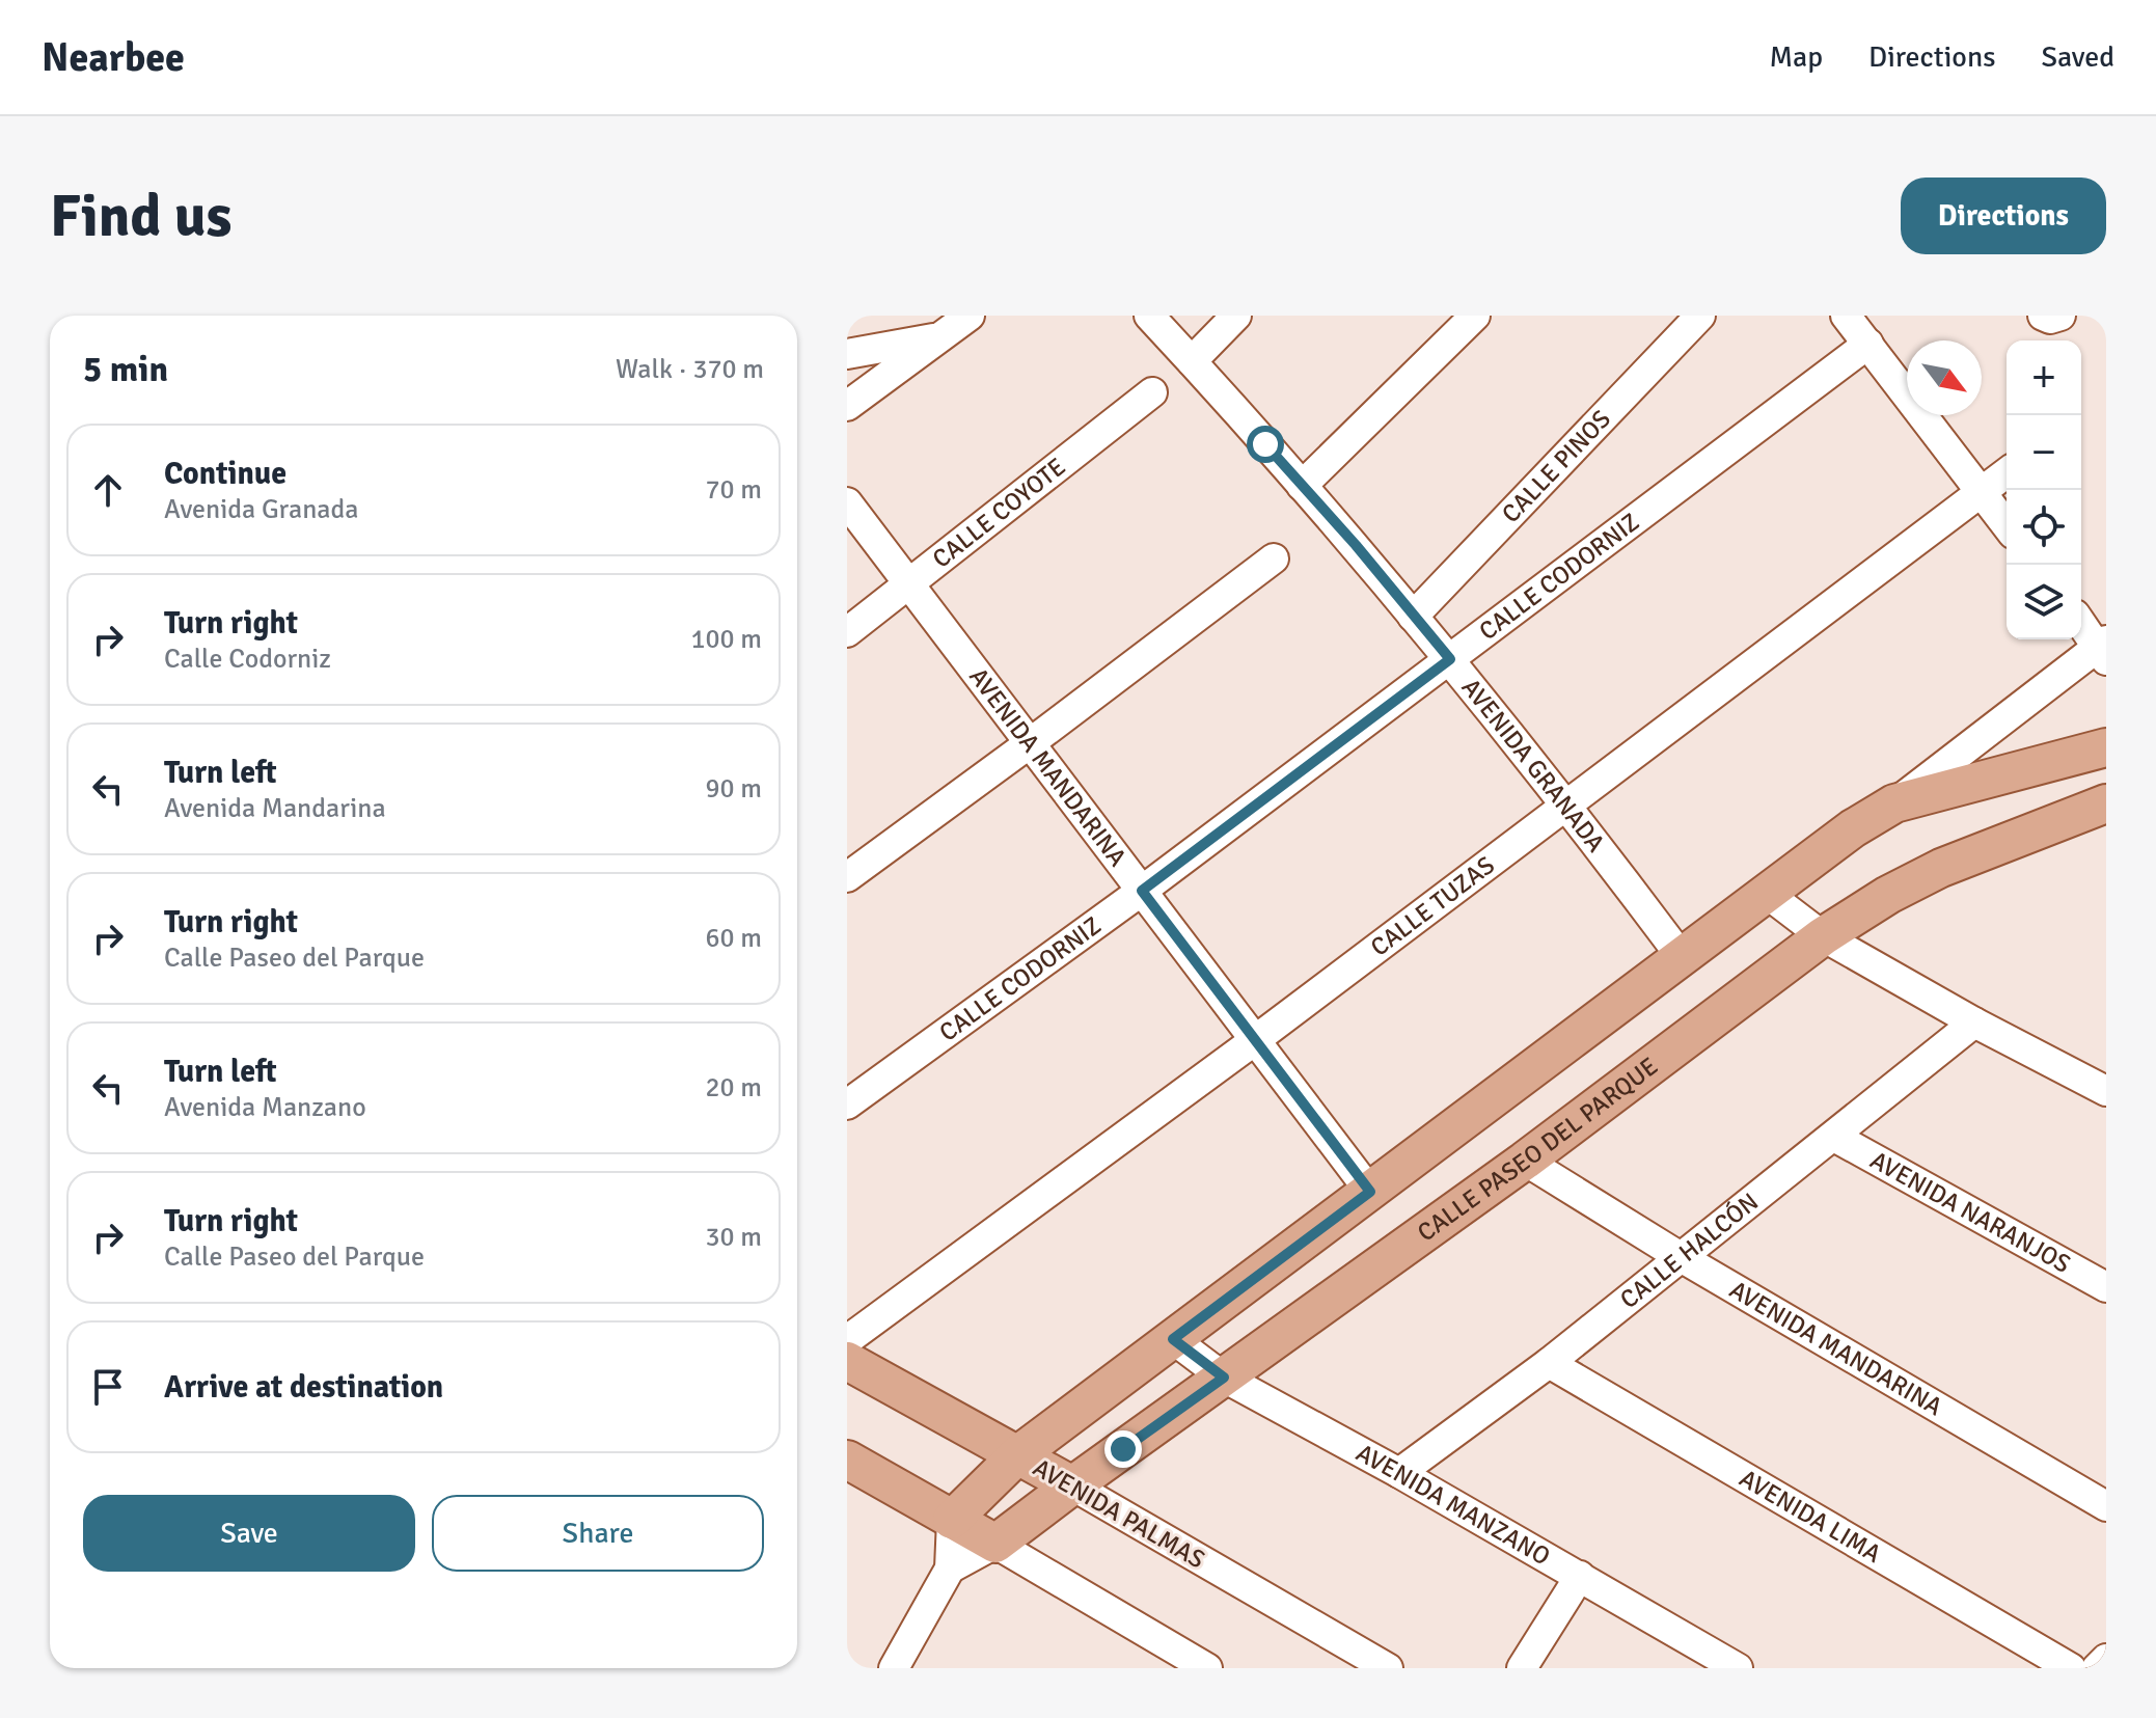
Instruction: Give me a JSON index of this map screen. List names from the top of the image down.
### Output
{
  "streets": {
    "main road": ["CALLE PASEO DEL PARQUE", "AVENIDA PALMAS"],
    "street": [
      "CALLE PINOS",
      "CALLE COYOTE",
      "CALLE CODORNIZ",
      "AVENIDA GRANADA",
      "AVENIDA MANDARINA",
      "CALLE TUZAS",
      "AVENIDA NARANJOS",
      "CALLE HALCÓN",
      "AVENIDA MANZANO",
      "AVENIDA LIMA"
    ]
  },
  "crossings": [
    ["CALLE PINOS", "AVENIDA GRANADA"],
    ["CALLE COYOTE", "AVENIDA MANDARINA"],
    ["CALLE CODORNIZ", "AVENIDA GRANADA"],
    ["CALLE CODORNIZ", "AVENIDA MANDARINA"],
    ["AVENIDA GRANADA", "CALLE TUZAS"],
    ["AVENIDA MANDARINA", "CALLE TUZAS"],
    ["AVENIDA MANDARINA", "CALLE PASEO DEL PARQUE"],
    ["AVENIDA MANDARINA", "CALLE HALCÓN"],
    ["CALLE PASEO DEL PARQUE", "AVENIDA MANZANO"],
    ["CALLE PASEO DEL PARQUE", "AVENIDA PALMAS"],
    ["AVENIDA NARANJOS", "CALLE HALCÓN"],
    ["CALLE HALCÓN", "AVENIDA MANZANO"],
    ["CALLE HALCÓN", "AVENIDA LIMA"]
  ],
  "north": "bottom right",
  "page": {
    "header": "Nearbee",
    "nav": ["Map", "Directions", "Saved"],
    "buttons": [
      "Directions",
      ["Save", "Share"]
    ],
    "title": "Find us",
    "heading": ["5 min", "Walk · 370 m"],
    "map_buttons": ["+", "−"],
    "list": [
      ["Continue", "Avenida Granada", "70 m"],
      ["Turn right", "Calle Codorniz", "100 m"],
      ["Turn left", "Avenida Mandarina", "90 m"],
      ["Turn right", "Calle Paseo del Parque", "60 m"],
      ["Turn left", "Avenida Manzano", "20 m"],
      ["Turn right", "Calle Paseo del Parque", "30 m"],
      "Arrive at destination"
    ]
  }
}
